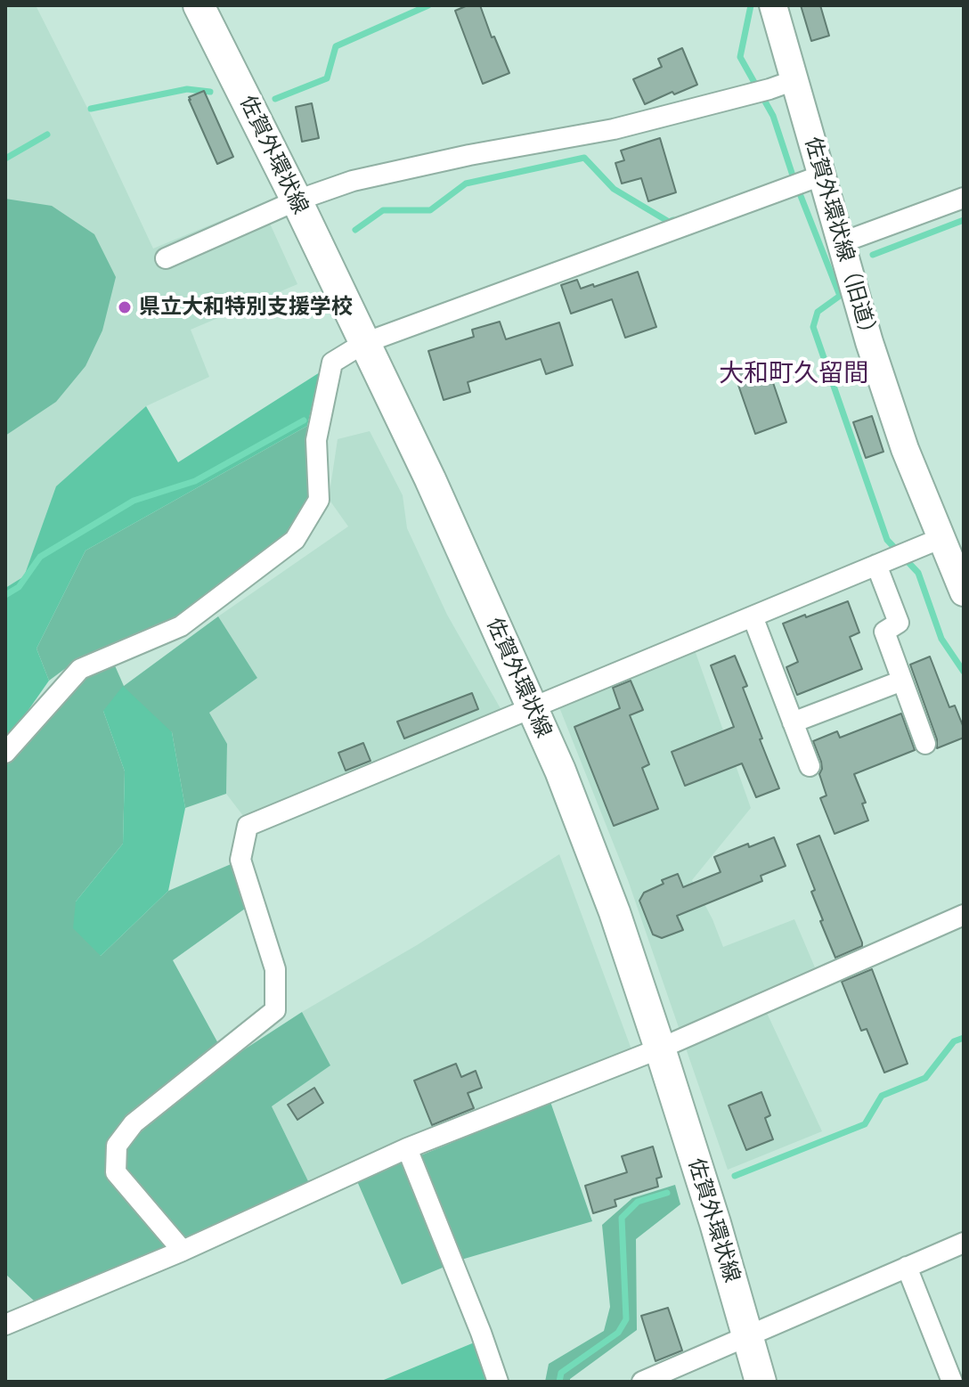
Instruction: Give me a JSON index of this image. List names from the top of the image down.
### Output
{
  "streets": {
    "main road": ["佐賀外環状線"],
    "street": ["佐賀外環状線（旧道）"]
  },
  "districts": ["大和町久留間"],
  "places": ["県立大和特別支援学校"]
}
